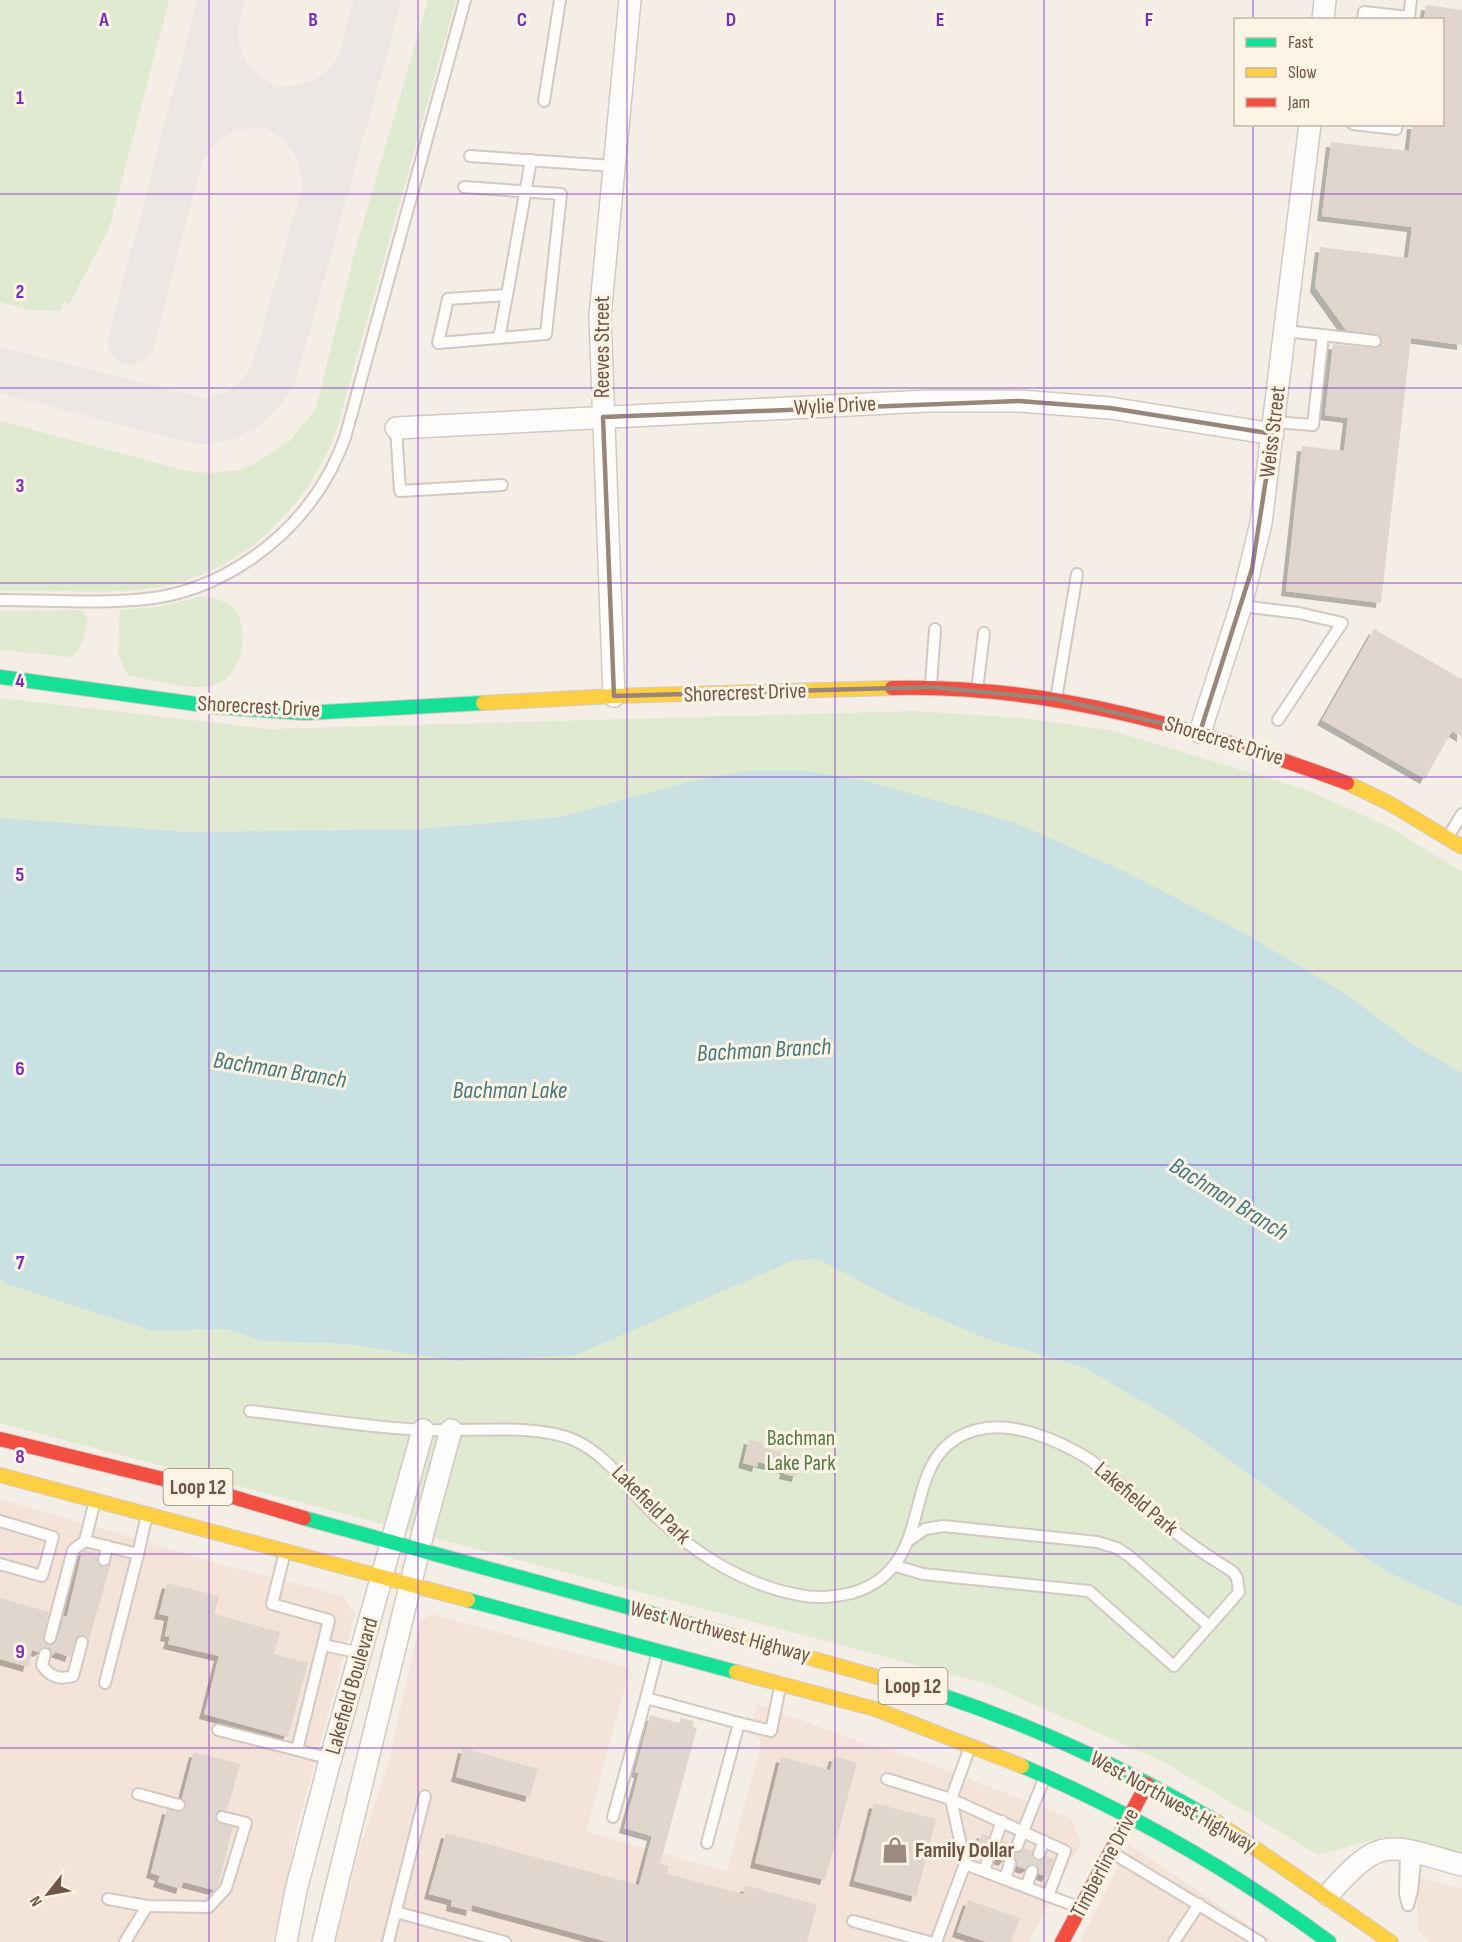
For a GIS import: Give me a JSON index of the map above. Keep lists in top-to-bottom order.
{
  "streets": {
    "main road": [
      "Shorecrest Drive",
      "Loop 12",
      "West Northwest Highway",
      "Timberline Drive"
    ],
    "street": [
      "Reeves Street",
      "Wylie Drive",
      "Weiss Street",
      "Lakefield Boulevard"
    ],
    "lane": ["Lakefield Park"]
  },
  "crossings": [
    ["Reeves Street", "Wylie Drive"],
    ["Reeves Street", "Shorecrest Drive"],
    ["Wylie Drive", "Weiss Street"],
    ["Weiss Street", "Shorecrest Drive"],
    ["Lakefield Park", "Lakefield Boulevard"],
    ["West Northwest Highway", "Lakefield Boulevard"],
    ["West Northwest Highway", "Timberline Drive"]
  ],
  "water": ["Bachman Branch", "Bachman Lake"],
  "parks": ["Bachman Lake Park"],
  "places": {
    "shop": ["Family Dollar"]
  },
  "legend": ["Fast", "Slow", "Jam"],
  "north": "bottom left",
  "grid": {
    "columns": [
      "A",
      "B",
      "C",
      "D",
      "E",
      "F"
    ],
    "rows": [
      "1",
      "2",
      "3",
      "4",
      "5",
      "6",
      "7",
      "8",
      "9"
    ]
  }
}
